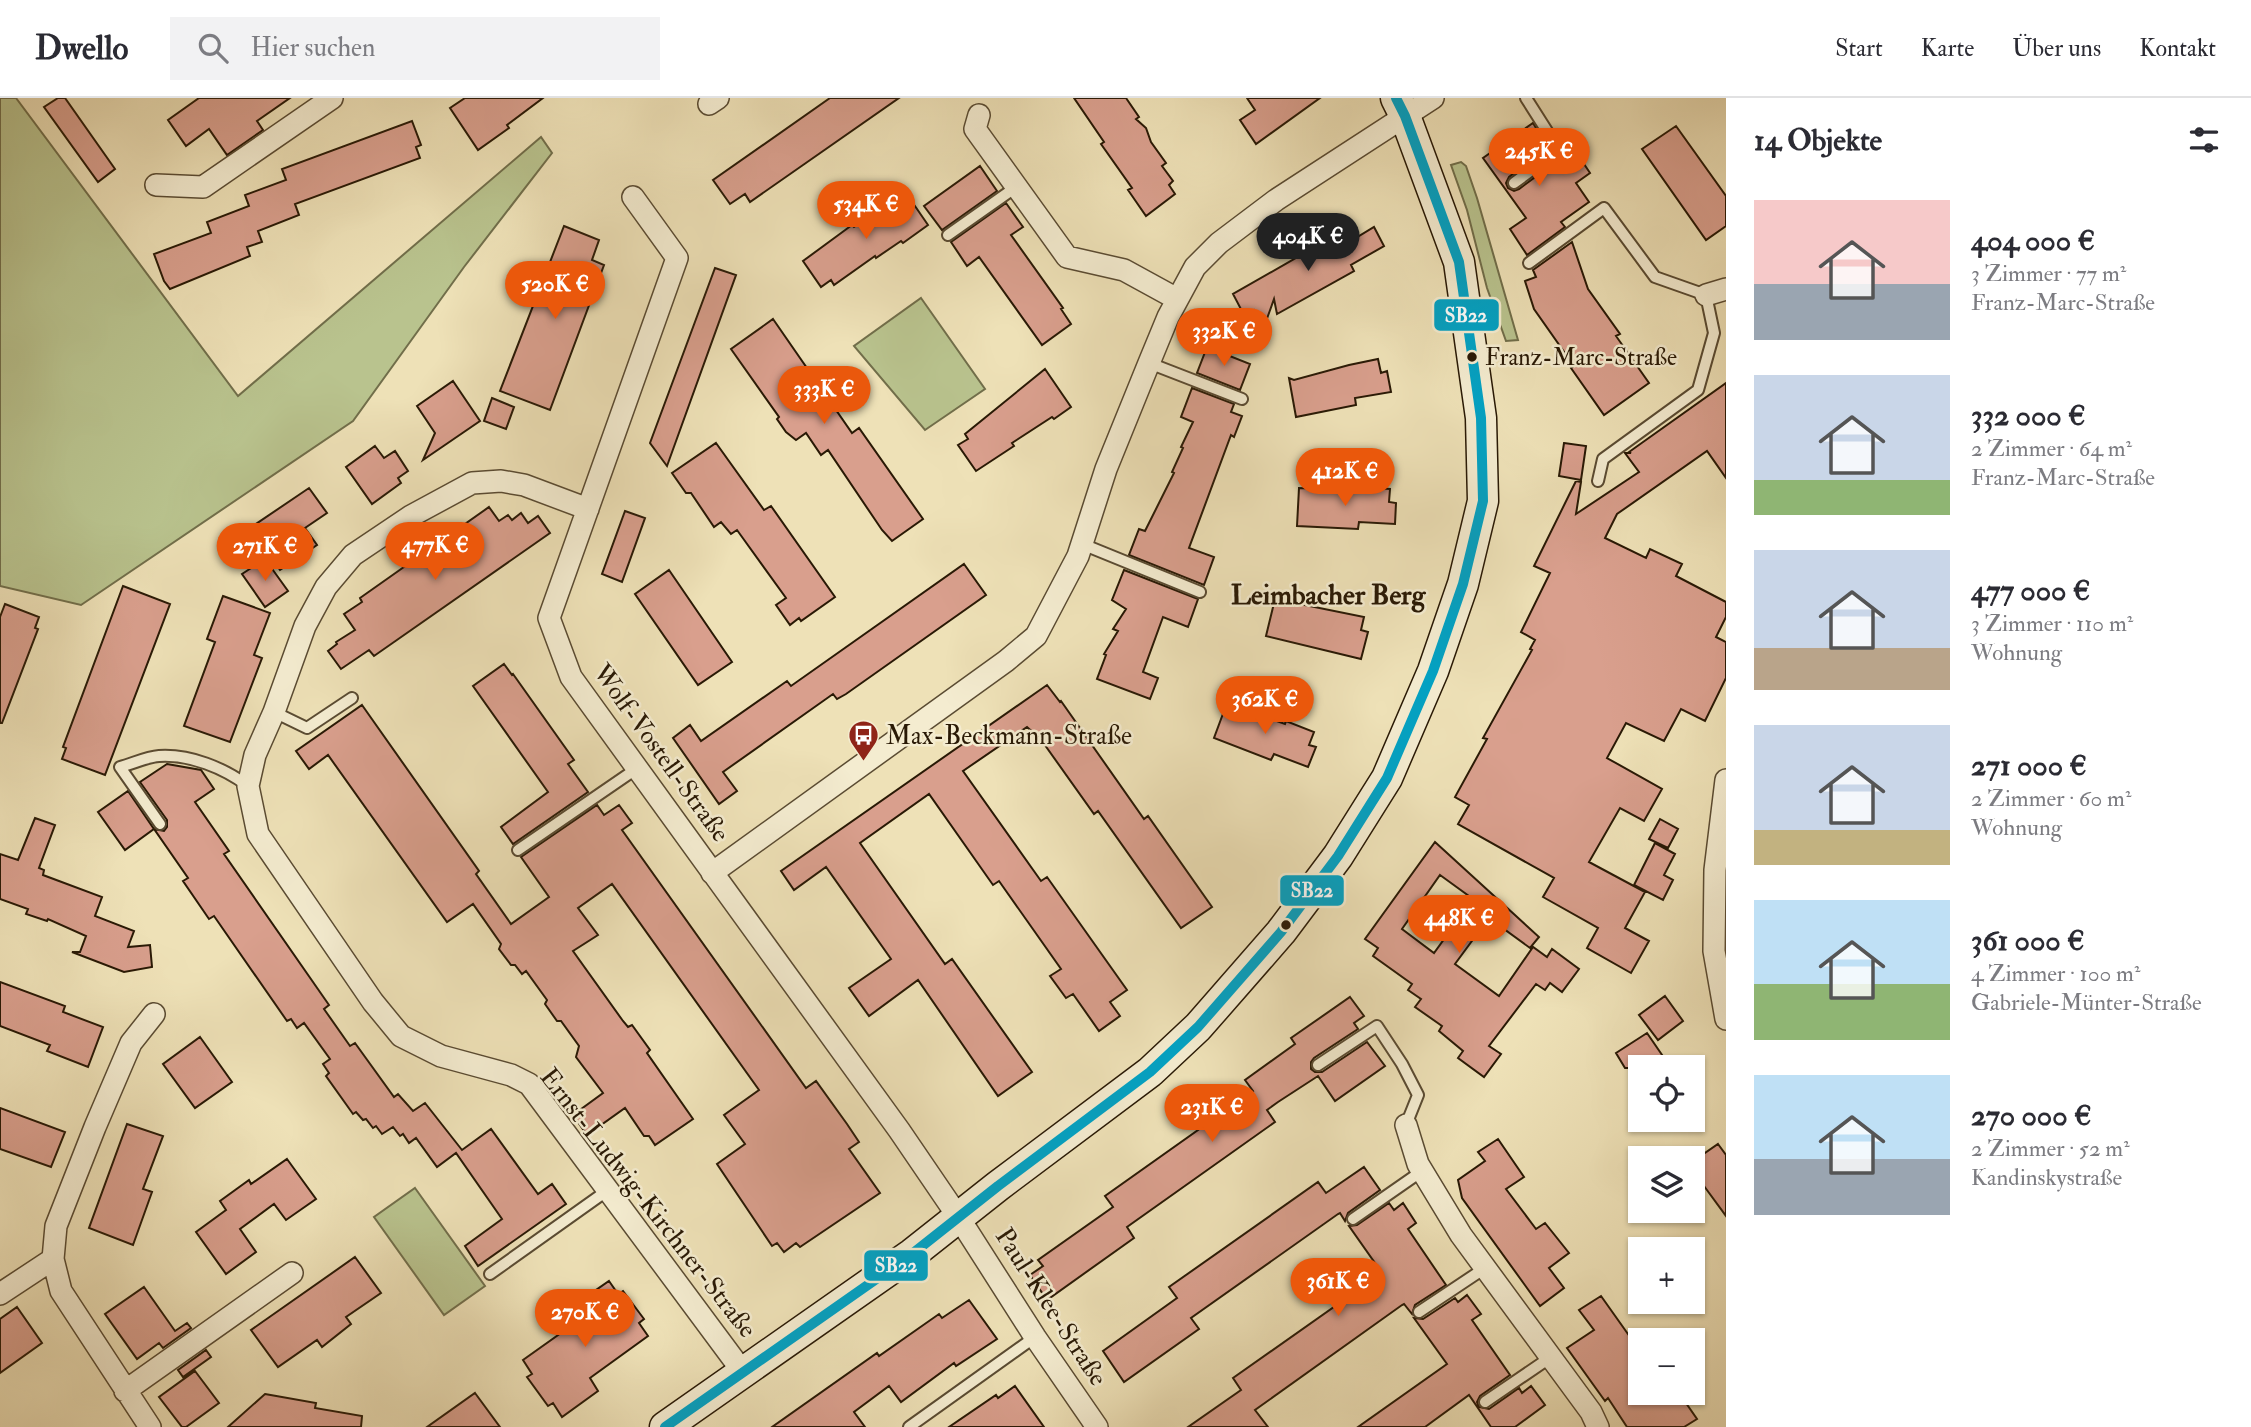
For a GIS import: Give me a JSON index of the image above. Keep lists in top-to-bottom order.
{
  "streets": {
    "street": ["Wolf-Vostell-Straße", "Ernst-Ludwig-Kirchner-Straße", "Paul-Klee-Straße"]
  },
  "crossings": [
    ["Wolf-Vostell-Straße", "Ernst-Ludwig-Kirchner-Straße"],
    ["Wolf-Vostell-Straße", "Paul-Klee-Straße"]
  ],
  "districts": ["Leimbacher Berg"],
  "places": {
    "other": ["Franz-Marc-Straße"],
    "bus stop": ["Max-Beckmann-Straße"]
  },
  "lines": ["transit line SB22"],
  "page": {
    "header": "Dwello",
    "search": "Hier suchen",
    "nav": [
      "Start",
      "Karte",
      "Über uns",
      "Kontakt"
    ],
    "heading": "14 Objekte",
    "price": [
      "245K €",
      "534K €",
      "404K €",
      "520K €",
      "332K €",
      "333K €",
      "412K €",
      "477K €",
      "271K €",
      "362K €",
      "448K €",
      "231K €",
      "361K €",
      "270K €"
    ],
    "list": [
      {
        "name": "404 000 €",
        "note": "3 Zimmer · 77 m² · Franz-Marc-Straße"
      },
      {
        "name": "332 000 €",
        "note": "2 Zimmer · 64 m² · Franz-Marc-Straße"
      },
      {
        "name": "477 000 €",
        "note": "3 Zimmer · 110 m² · Wohnung"
      },
      {
        "name": "271 000 €",
        "note": "2 Zimmer · 60 m² · Wohnung"
      },
      {
        "name": "361 000 €",
        "note": "4 Zimmer · 100 m² · Gabriele-Münter-Straße"
      },
      {
        "name": "270 000 €",
        "note": "2 Zimmer · 52 m² · Kandinskystraße"
      }
    ],
    "map_buttons": ["+", "−"]
  }
}
